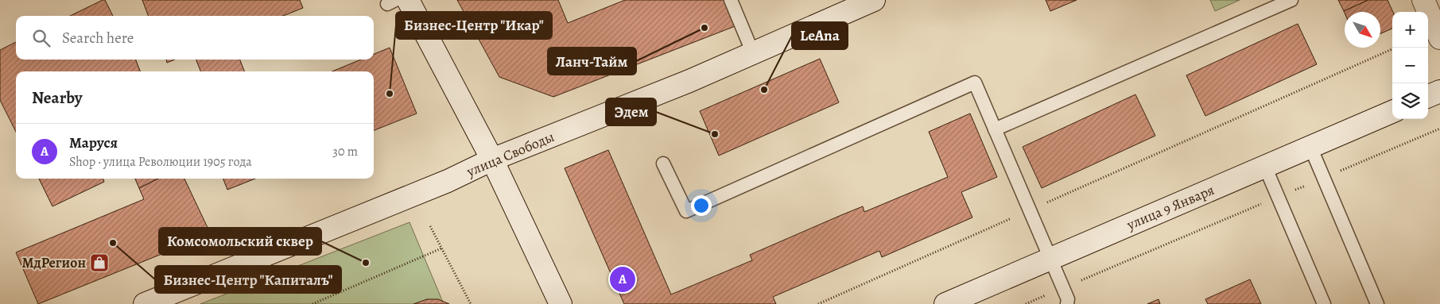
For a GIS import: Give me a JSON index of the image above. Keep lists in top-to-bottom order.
{
  "streets": {
    "main road": ["улица Свободы", "улица 9 Января"]
  },
  "places": {
    "other": [
      "Ланч-Тайм",
      "LeAna",
      "Бизнес-Центр \"Икар\"",
      "Эдем",
      "Бизнес-Центр \"Капиталъ\"",
      "Комсомольский сквер"
    ],
    "shop": ["МдРегион"]
  },
  "north": "bottom right",
  "page": {
    "map_buttons": ["+", "−"],
    "search": "Search here",
    "heading": "Nearby",
    "list": [
      {
        "mark": "A",
        "name": "Маруся",
        "note": "Shop · улица Революции 1905 года",
        "value": "30 m"
      }
    ],
    "pins": "A"
  }
}
